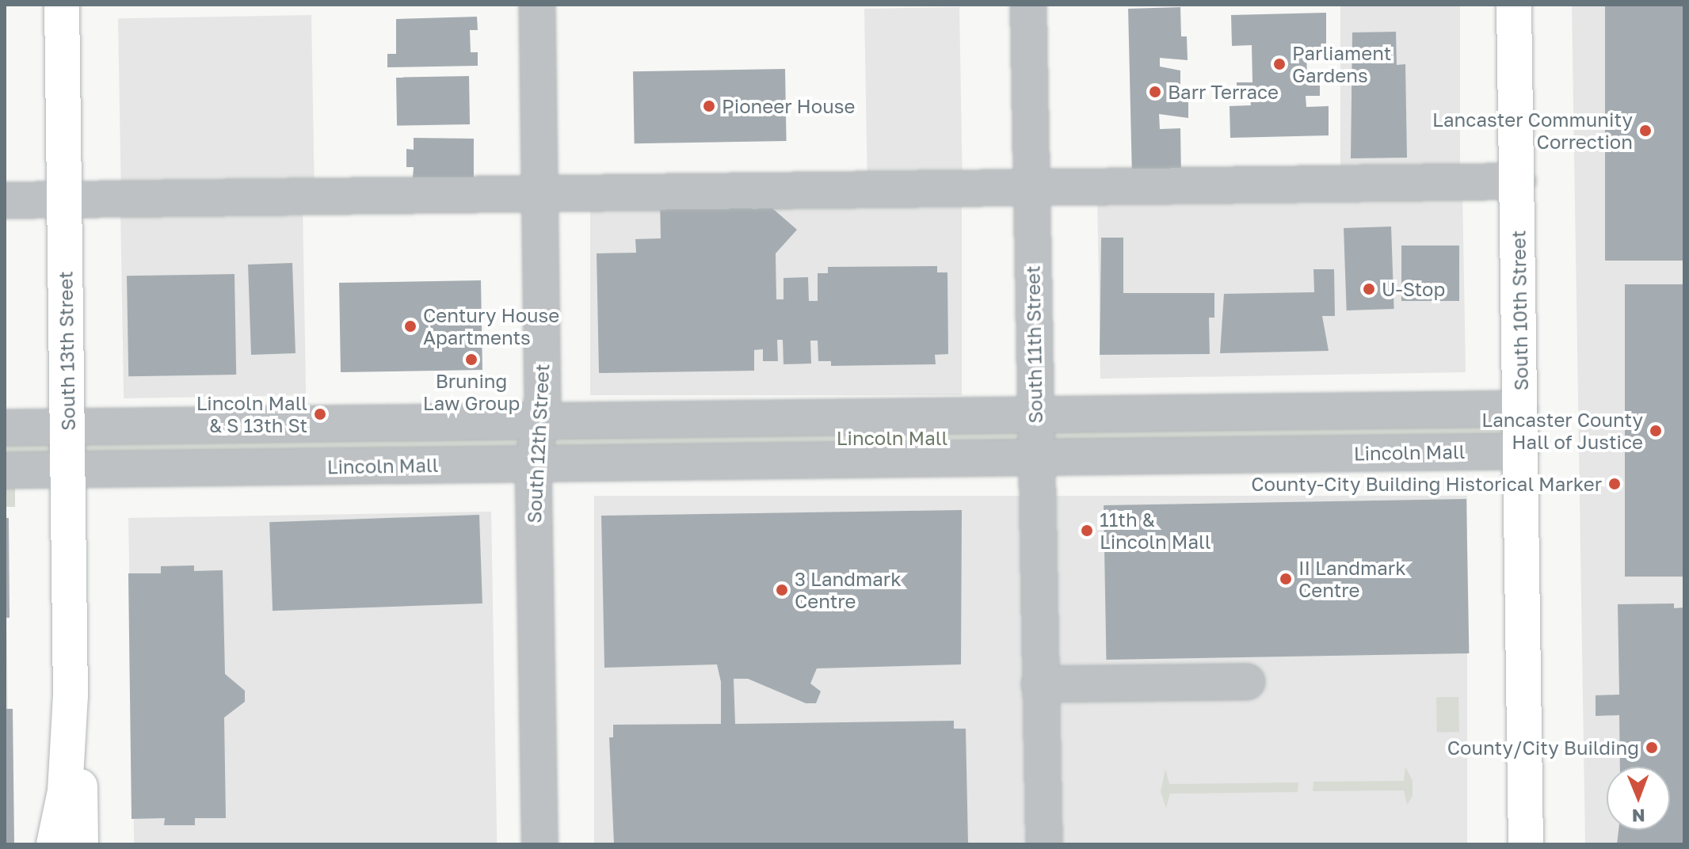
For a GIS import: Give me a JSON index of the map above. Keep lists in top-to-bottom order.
{
  "streets": {
    "main road": ["South 10th Street", "South 13th Street"],
    "street": ["South 11th Street", "South 12th Street", "Lincoln Mall"]
  },
  "crossings": [
    ["South 10th Street", "Lincoln Mall"],
    ["South 11th Street", "Lincoln Mall"],
    ["South 13th Street", "Lincoln Mall"],
    ["South 12th Street", "Lincoln Mall"]
  ],
  "parks": ["Lincoln Mall"],
  "places": [
    "Parliament Gardens",
    "Barr Terrace",
    "Pioneer House",
    "Lancaster Community Correction",
    "U-Stop",
    "Century House Apartments",
    "Bruning Law Group",
    "Lincoln Mall & S 13th St",
    "Lancaster County Hall of Justice",
    "County-City Building Historical Marker",
    "11th & Lincoln Mall",
    "II Landmark Centre",
    "3 Landmark Centre",
    "County/City Building"
  ],
  "north": "bottom"
}
